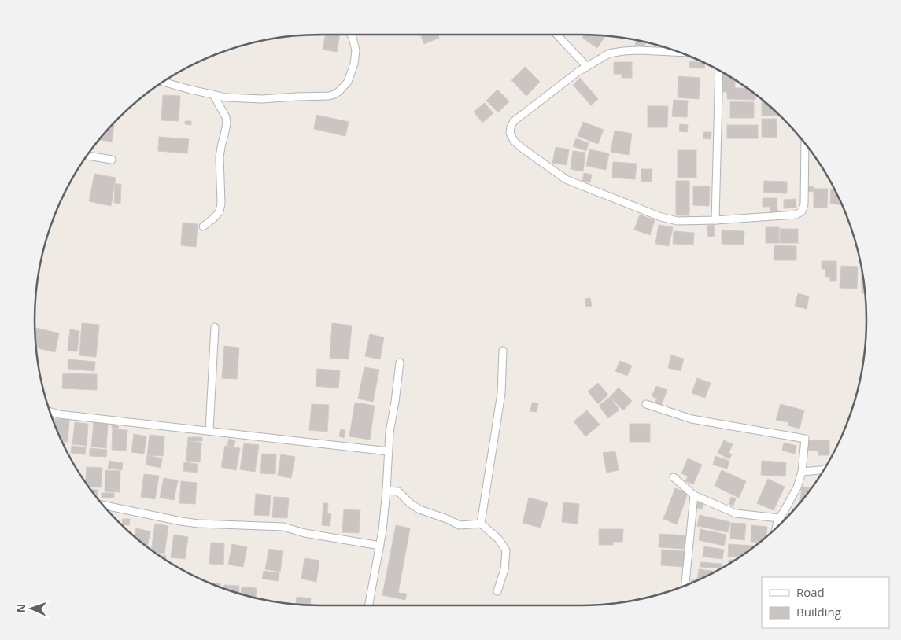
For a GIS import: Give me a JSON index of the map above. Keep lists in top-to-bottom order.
{
  "legend": ["Road", "Building"],
  "north": "left"
}
